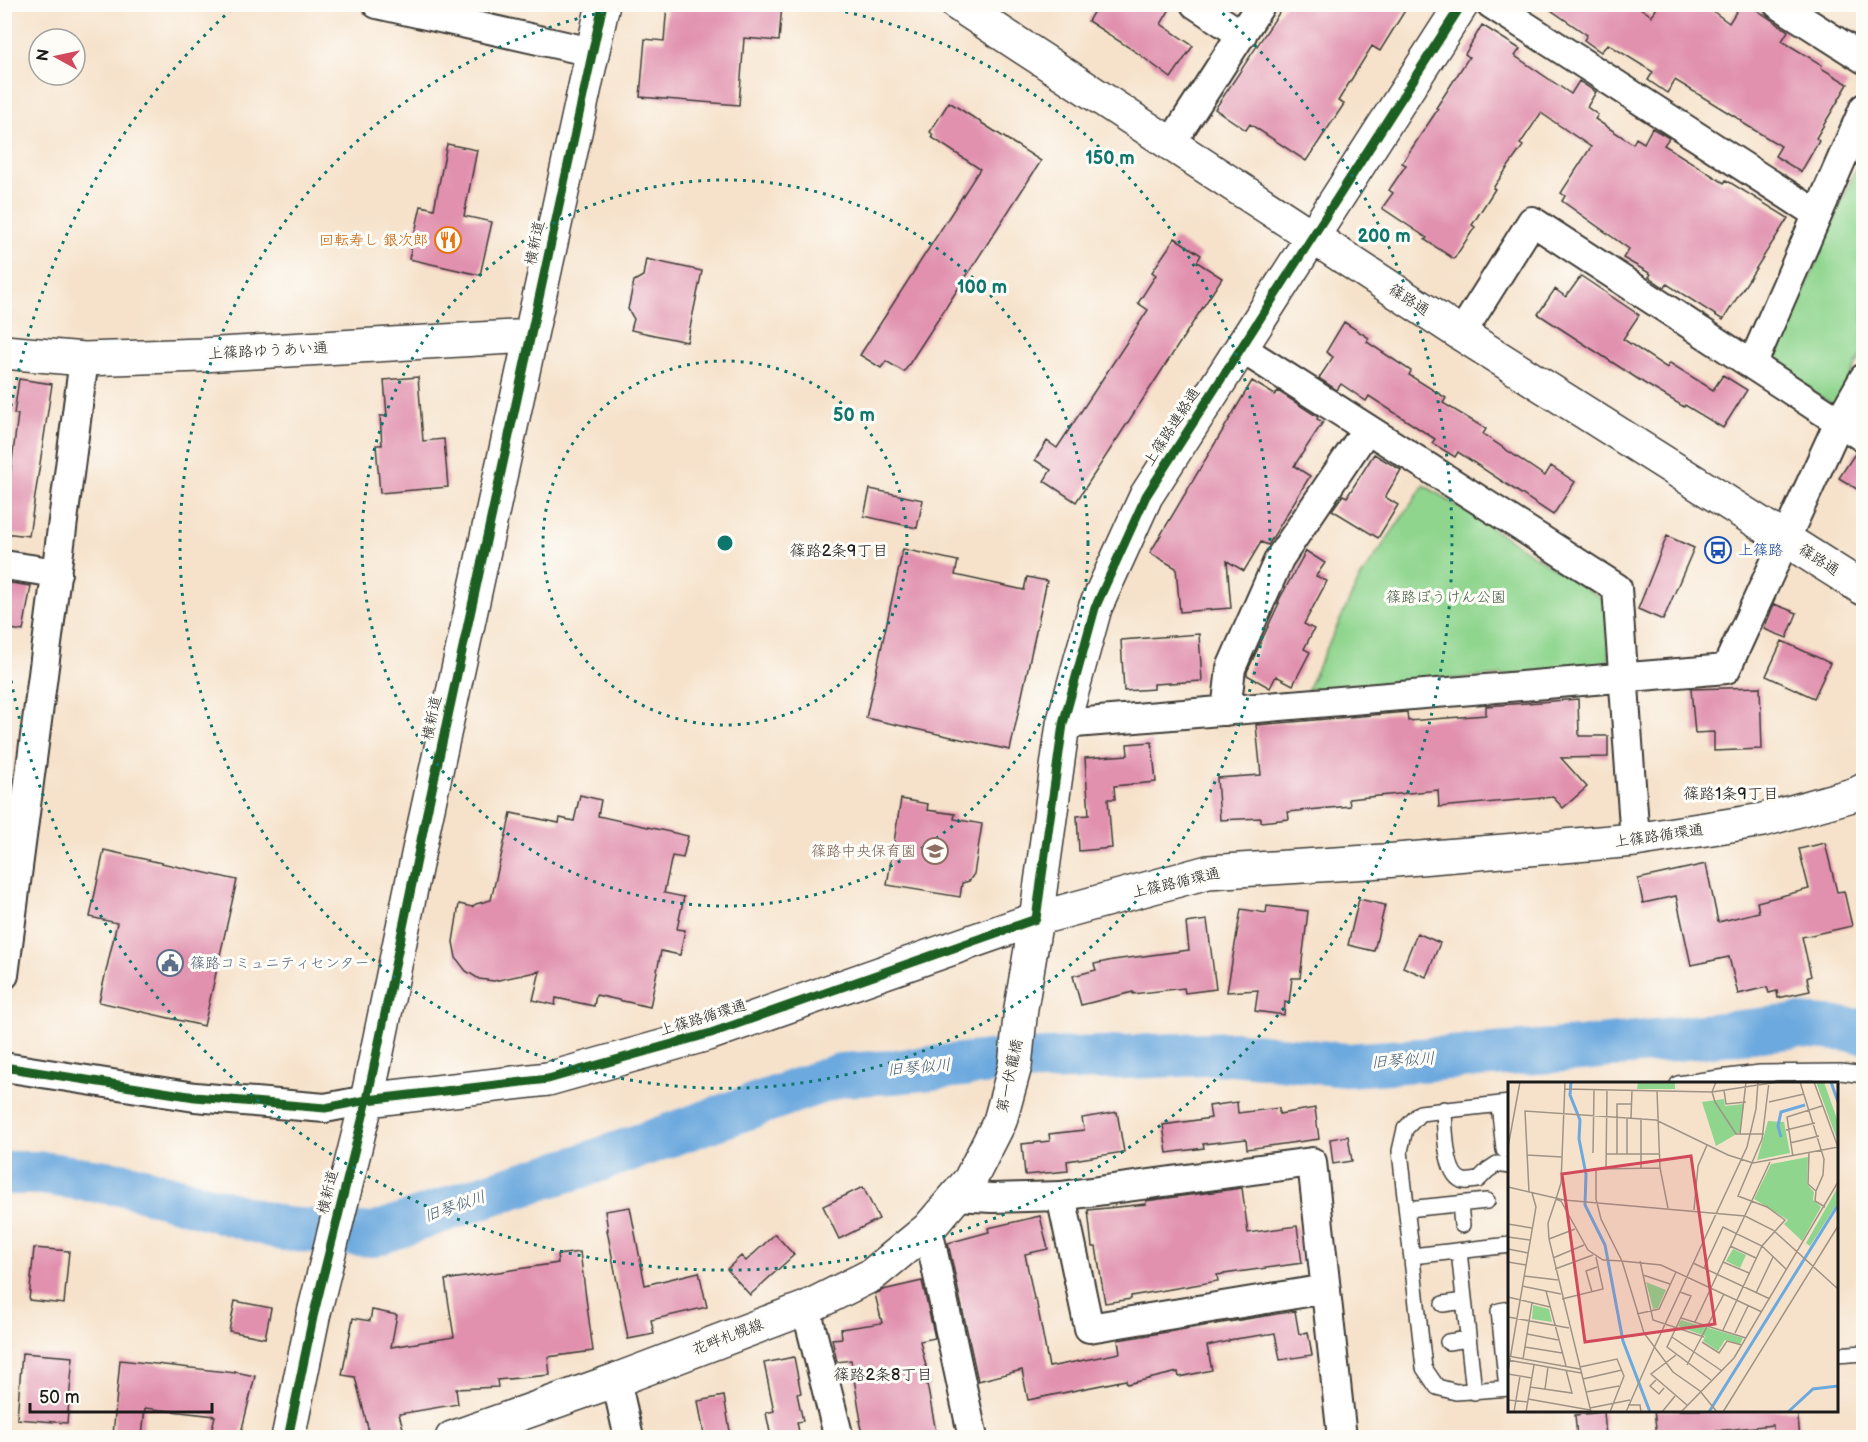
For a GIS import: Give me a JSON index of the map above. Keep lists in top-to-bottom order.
{
  "streets": {
    "street": [
      "横新道",
      "篠路通",
      "上篠路ゆうあい通",
      "上篠路連絡通",
      "上篠路循環通",
      "第一伏籠橋",
      "花畔札幌線"
    ]
  },
  "crossings": [
    ["横新道", "上篠路ゆうあい通"],
    ["横新道", "上篠路循環通"],
    ["篠路通", "上篠路連絡通"],
    ["上篠路連絡通", "上篠路循環通"],
    ["上篠路連絡通", "第一伏籠橋"],
    ["上篠路循環通", "第一伏籠橋"],
    ["第一伏籠橋", "花畔札幌線"]
  ],
  "districts": ["篠路2条9丁目", "篠路1条9丁目", "篠路2条8丁目"],
  "water": ["旧琴似川"],
  "parks": ["篠路ぼうけん公園"],
  "places": {
    "restaurant": ["回転寿し 銀次郎"],
    "bus stop": ["上篠路"],
    "school or university": ["篠路中央保育園"],
    "public building": ["篠路コミュニティセンター"]
  },
  "scale_bar": "50 m",
  "north": "left",
  "rings": [
    "150 m",
    "200 m",
    "100 m",
    "50 m"
  ]
}
